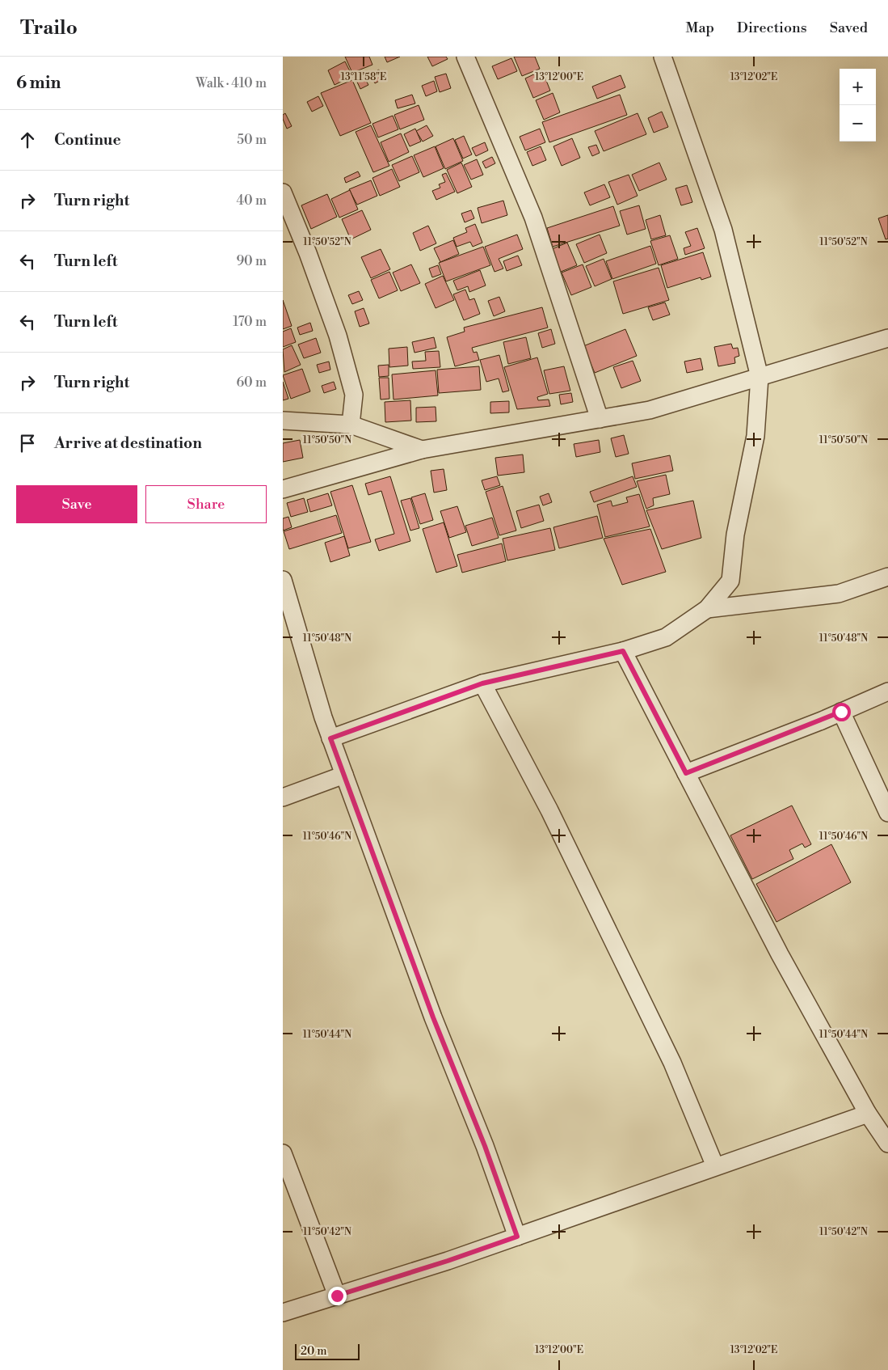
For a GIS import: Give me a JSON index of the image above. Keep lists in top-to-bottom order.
{
  "scale_bar": "20 m",
  "page": {
    "header": "Trailo",
    "nav": ["Map", "Directions", "Saved"],
    "heading": ["6 min", "Walk · 410 m"],
    "map_buttons": ["+", "−"],
    "list": [
      ["Continue", "50 m"],
      ["Turn right", "40 m"],
      ["Turn left", "90 m"],
      ["Turn left", "170 m"],
      ["Turn right", "60 m"],
      "Arrive at destination"
    ],
    "buttons": ["Save", "Share"],
    "scale": "20 m"
  },
  "coordinates": [
    "13°11'58\"E",
    "13°12'00\"E",
    "13°12'02\"E",
    "11°50'52\"N",
    "11°50'50\"N",
    "11°50'48\"N",
    "11°50'46\"N",
    "11°50'44\"N",
    "11°50'42\"N"
  ]
}
